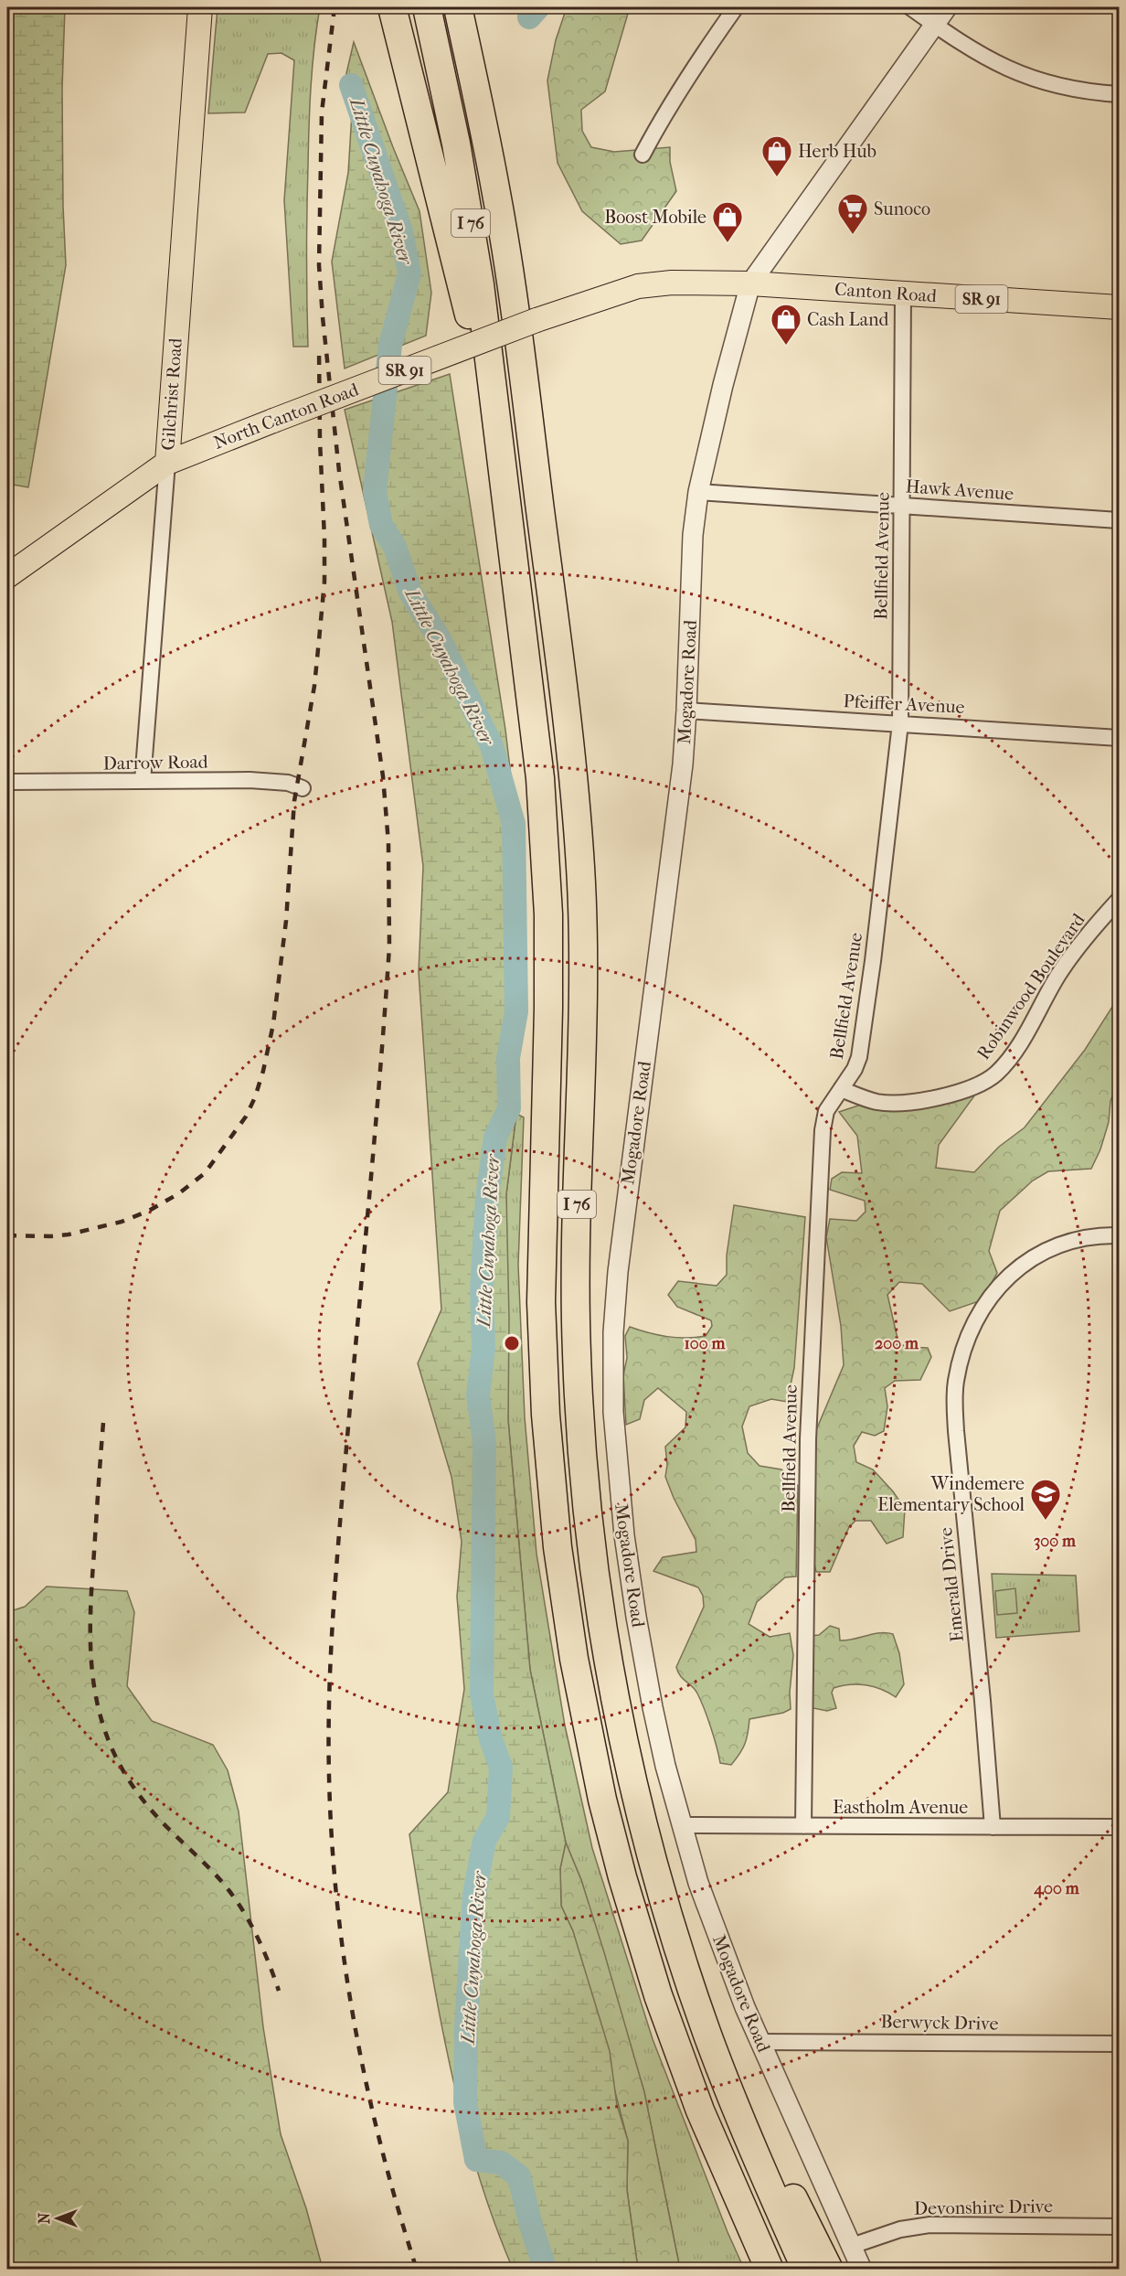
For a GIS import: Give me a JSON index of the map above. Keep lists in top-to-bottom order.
{
  "streets": {
    "highway": ["I 76"],
    "main road": [
      "Canton Road",
      "SR 91",
      "Gilchrist Road",
      "North Canton Road"
    ],
    "street": [
      "Hawk Avenue",
      "Bellfield Avenue",
      "Mogadore Road",
      "Pfeiffer Avenue",
      "Darrow Road",
      "Robinwood Boulevard",
      "Emerald Drive",
      "Eastholm Avenue",
      "Berwyck Drive",
      "Devonshire Drive"
    ]
  },
  "crossings": [
    ["Canton Road", "North Canton Road"],
    ["Canton Road", "Bellfield Avenue"],
    ["Canton Road", "Mogadore Road"],
    ["Gilchrist Road", "North Canton Road"],
    ["Gilchrist Road", "Darrow Road"],
    ["North Canton Road", "Mogadore Road"],
    ["Hawk Avenue", "Bellfield Avenue"],
    ["Hawk Avenue", "Mogadore Road"],
    ["Bellfield Avenue", "Pfeiffer Avenue"],
    ["Bellfield Avenue", "Robinwood Boulevard"],
    ["Bellfield Avenue", "Eastholm Avenue"],
    ["Mogadore Road", "Pfeiffer Avenue"],
    ["Mogadore Road", "Eastholm Avenue"],
    ["Mogadore Road", "Berwyck Drive"],
    ["Mogadore Road", "Devonshire Drive"],
    ["Emerald Drive", "Eastholm Avenue"]
  ],
  "water": ["Little Cuyahoga River"],
  "places": {
    "shop": ["Herb Hub", "Boost Mobile", "Cash Land"],
    "supermarket": ["Sunoco"],
    "school or university": ["Windemere Elementary School"]
  },
  "north": "left",
  "rings": [
    "100 m",
    "200 m",
    "300 m",
    "400 m"
  ]
}
